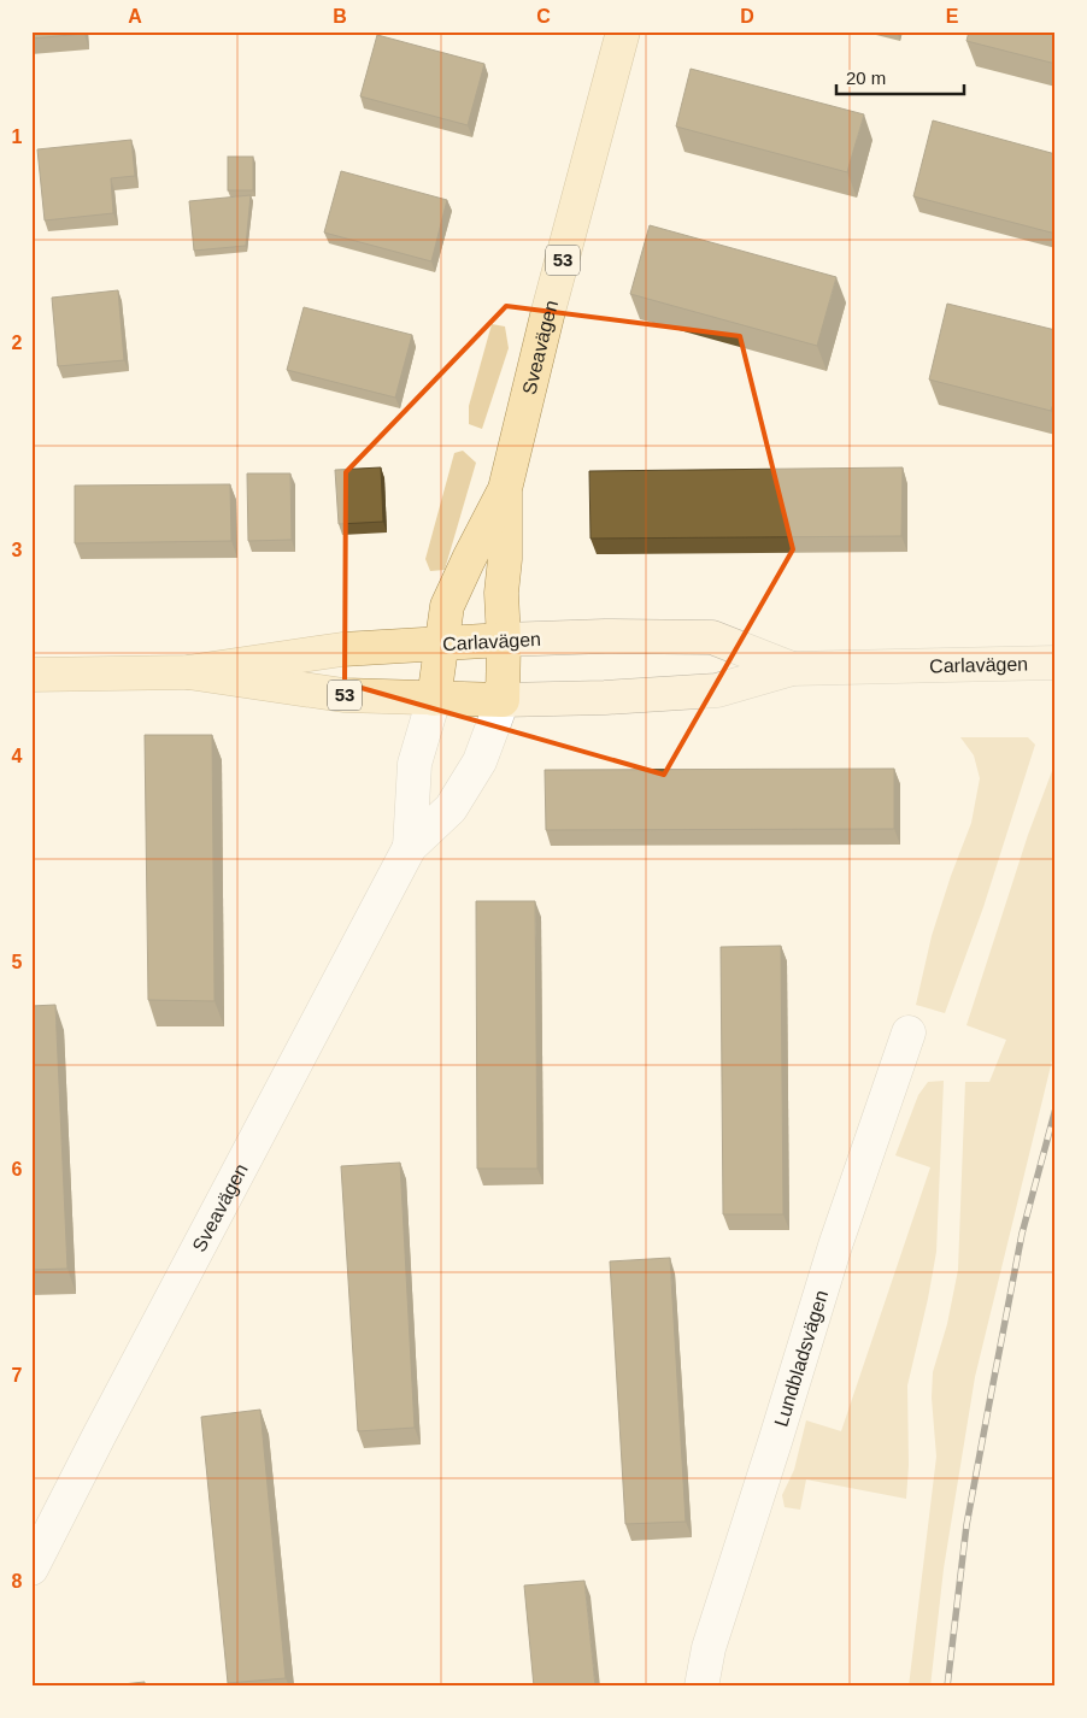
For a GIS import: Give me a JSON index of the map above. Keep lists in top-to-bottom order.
{
  "streets": {
    "main road": ["53", "Sveavägen", "Carlavägen"],
    "street": ["Lundbladsvägen"]
  },
  "crossings": [
    ["Sveavägen", "Carlavägen"]
  ],
  "scale_bar": "20 m",
  "grid": {
    "columns": [
      "A",
      "B",
      "C",
      "D",
      "E"
    ],
    "rows": [
      "1",
      "2",
      "3",
      "4",
      "5",
      "6",
      "7",
      "8"
    ]
  }
}
